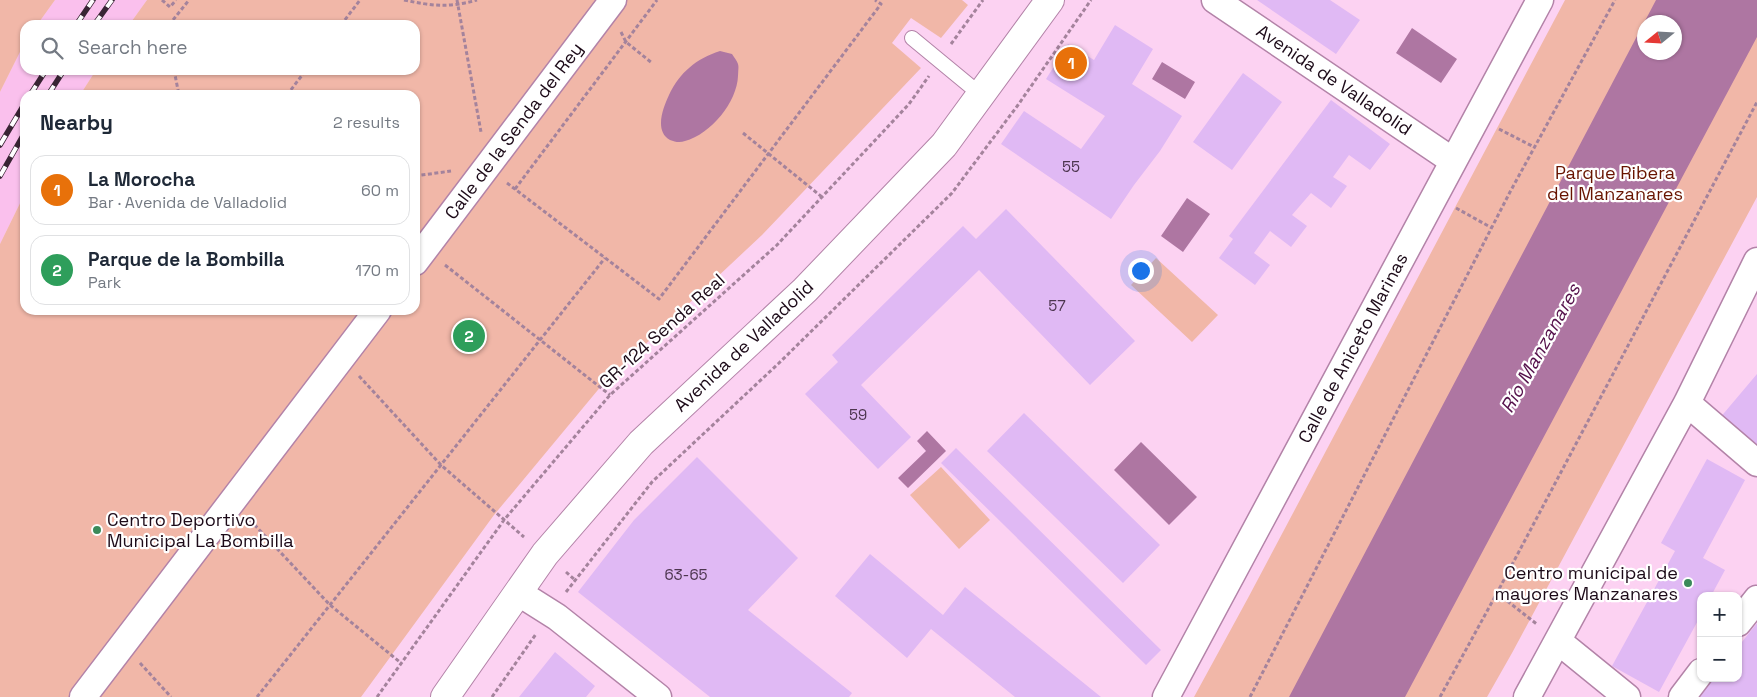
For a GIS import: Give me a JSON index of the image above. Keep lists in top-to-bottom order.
{
  "streets": {
    "main road": ["Avenida de Valladolid"],
    "street": ["Calle de la Senda del Rey", "Calle de Aniceto Marinas"],
    "path": ["GR-124 Senda Real"]
  },
  "crossings": [
    ["Avenida de Valladolid", "Calle de Aniceto Marinas"]
  ],
  "water": ["Río Manzanares"],
  "parks": ["Parque Ribera del Manzanares"],
  "places": ["Centro Deportivo Municipal La Bombilla", "Centro municipal de mayores Manzanares"],
  "house_numbers": [
    "55",
    "57",
    "59",
    "63-65"
  ],
  "north": "left",
  "page": {
    "search": "Search here",
    "pins": ["1", "2"],
    "heading": ["Nearby", "2 results"],
    "list": [
      {
        "mark": "1",
        "name": "La Morocha",
        "note": "Bar · Avenida de Valladolid",
        "value": "60 m"
      },
      {
        "mark": "2",
        "name": "Parque de la Bombilla",
        "note": "Park",
        "value": "170 m"
      }
    ],
    "map_buttons": ["+", "−"]
  }
}
